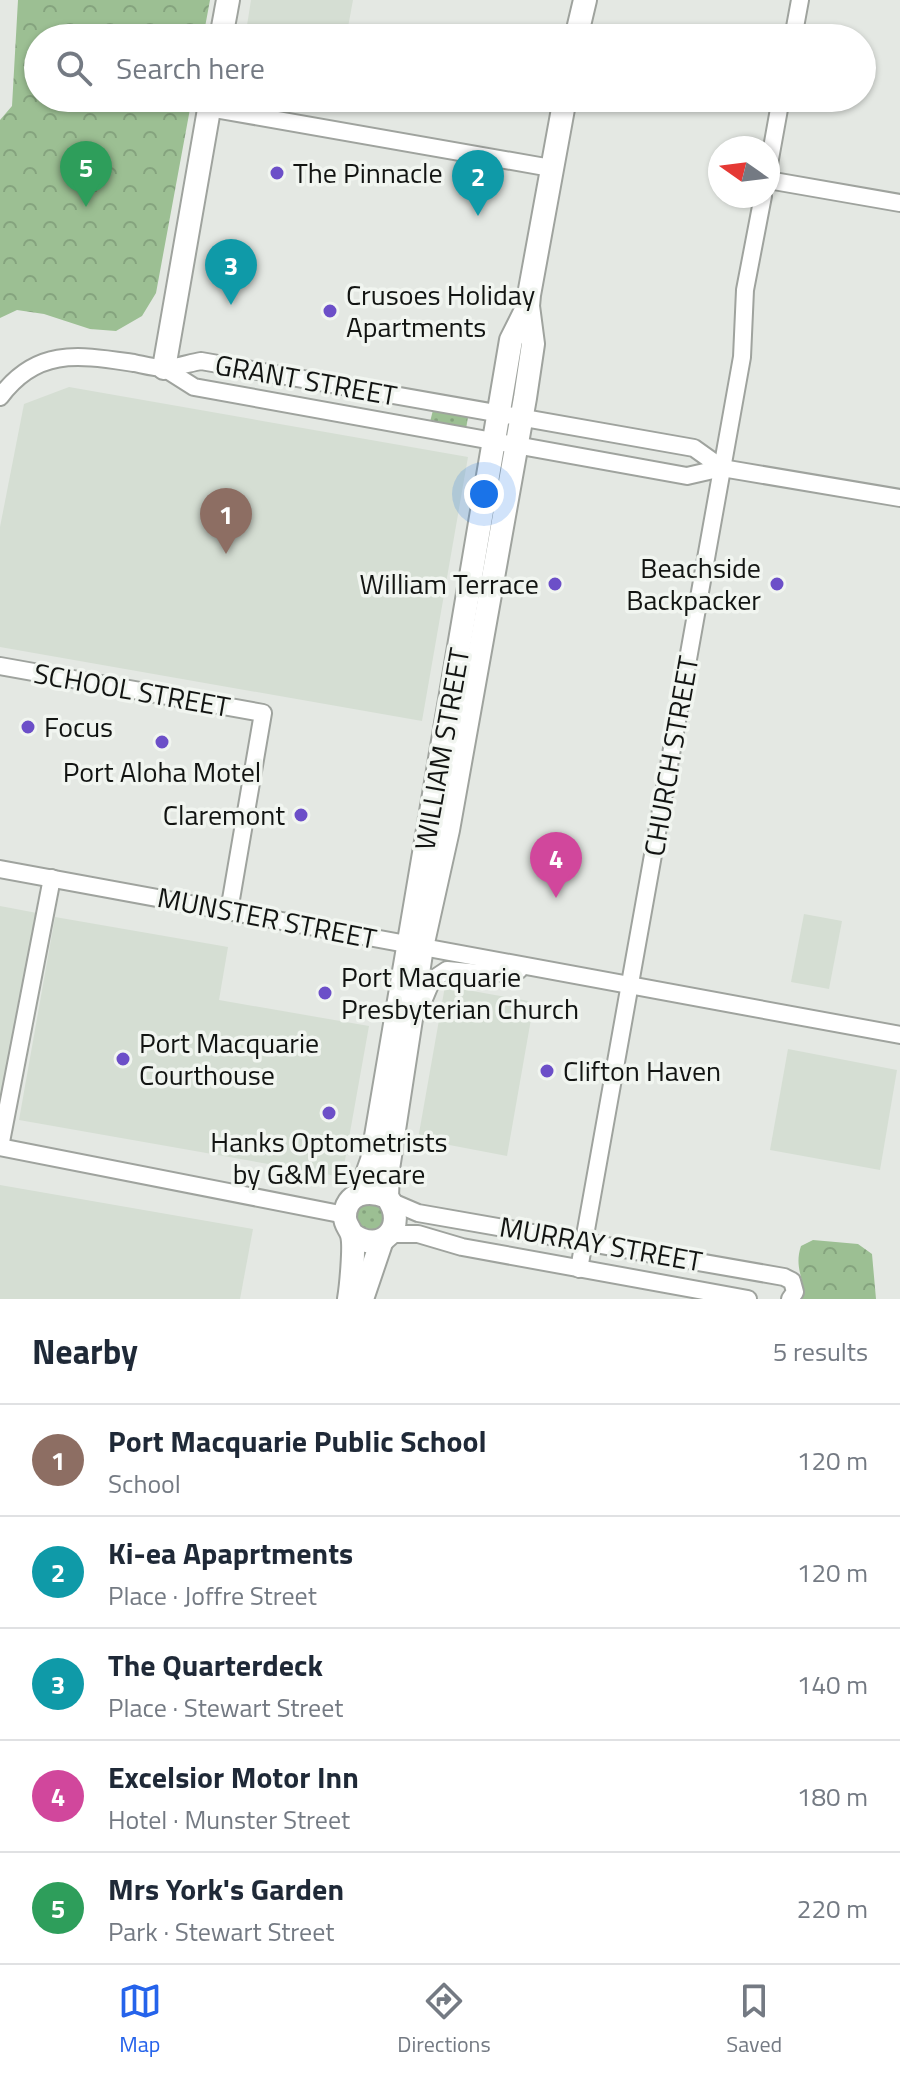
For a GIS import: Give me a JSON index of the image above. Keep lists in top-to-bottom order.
{
  "streets": {
    "street": [
      "GRANT STREET",
      "SCHOOL STREET",
      "WILLIAM STREET",
      "CHURCH STREET",
      "MUNSTER STREET",
      "MURRAY STREET"
    ]
  },
  "crossings": [
    ["GRANT STREET", "WILLIAM STREET"],
    ["GRANT STREET", "CHURCH STREET"],
    ["SCHOOL STREET", "MUNSTER STREET"],
    ["WILLIAM STREET", "MUNSTER STREET"],
    ["WILLIAM STREET", "MURRAY STREET"],
    ["CHURCH STREET", "MUNSTER STREET"],
    ["CHURCH STREET", "MURRAY STREET"]
  ],
  "places": [
    "The Pinnacle",
    "Crusoes Holiday Apartments",
    "William Terrace",
    "Beachside Backpacker",
    "Focus",
    "Port Aloha Motel",
    "Claremont",
    "Port Macquarie Presbyterian Church",
    "Port Macquarie Courthouse",
    "Clifton Haven",
    "Hanks Optometrists by G&M Eyecare"
  ],
  "north": "left",
  "page": {
    "search": "Search here",
    "pins": [
      "5",
      "2",
      "3",
      "1",
      "4"
    ],
    "heading": ["Nearby", "5 results"],
    "list": [
      {
        "mark": "1",
        "name": "Port Macquarie Public School",
        "note": "School",
        "value": "120 m"
      },
      {
        "mark": "2",
        "name": "Ki-ea Apaprtments",
        "note": "Place · Joffre Street",
        "value": "120 m"
      },
      {
        "mark": "3",
        "name": "The Quarterdeck",
        "note": "Place · Stewart Street",
        "value": "140 m"
      },
      {
        "mark": "4",
        "name": "Excelsior Motor Inn",
        "note": "Hotel · Munster Street",
        "value": "180 m"
      },
      {
        "mark": "5",
        "name": "Mrs York's Garden",
        "note": "Park · Stewart Street",
        "value": "220 m"
      }
    ],
    "nav": ["Map", "Directions", "Saved"]
  }
}
